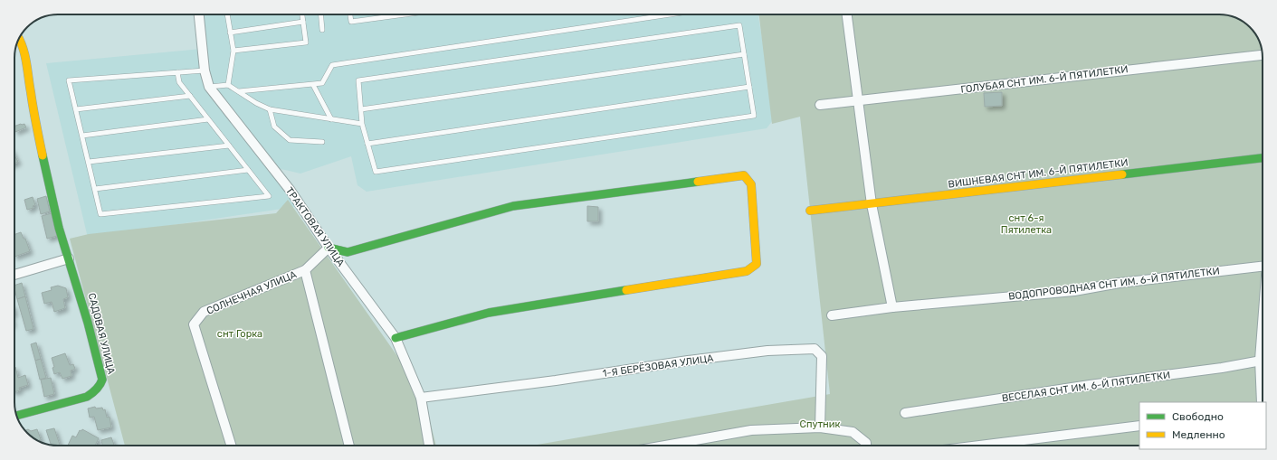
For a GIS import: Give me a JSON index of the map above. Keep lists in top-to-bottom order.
{
  "streets": {
    "street": [
      "ГОЛУБАЯ СНТ ИМ. 6-Й ПЯТИЛЕТКИ",
      "ВИШНЕВАЯ СНТ ИМ. 6-Й ПЯТИЛЕТКИ",
      "ТРАКТОВАЯ УЛИЦА",
      "ВОДОПРОВОДНАЯ СНТ ИМ. 6-Й ПЯТИЛЕТКИ",
      "СОЛНЕЧНАЯ УЛИЦА",
      "САДОВАЯ УЛИЦА",
      "1-Я БЕРЁЗОВАЯ УЛИЦА",
      "ВЕСЕЛАЯ СНТ ИМ. 6-Й ПЯТИЛЕТКИ"
    ]
  },
  "crossings": [
    ["ТРАКТОВАЯ УЛИЦА", "СОЛНЕЧНАЯ УЛИЦА"],
    ["ТРАКТОВАЯ УЛИЦА", "1-Я БЕРЁЗОВАЯ УЛИЦА"]
  ],
  "parks": ["снт 6-я Пятилетка", "снт Горка", "Спутник"],
  "legend": ["Свободно", "Медленно"]
}
